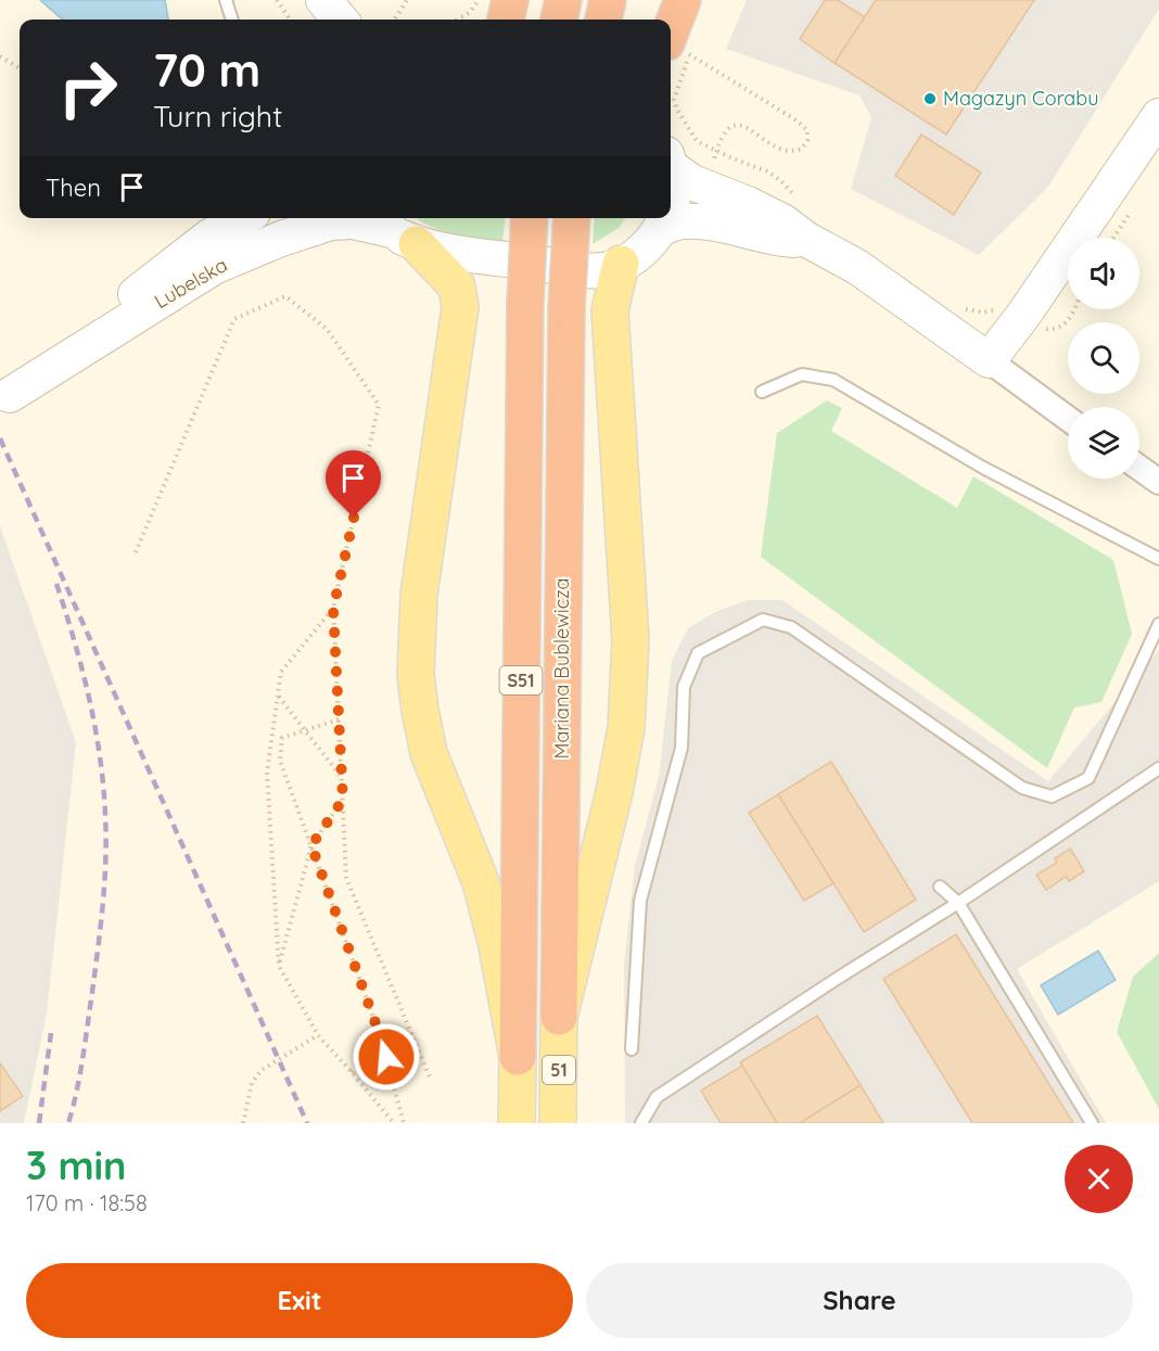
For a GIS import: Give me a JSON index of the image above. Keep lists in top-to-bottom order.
{
  "streets": {
    "highway": ["Mariana Bublewicza", "S51"],
    "main road": ["51"],
    "street": ["Lubelska"]
  },
  "places": ["Magazyn Corabu"],
  "page": {
    "turn": ["70 m", "Turn right"],
    "then": "Then",
    "heading": ["3 min", "170 m · 18:58"],
    "buttons": ["Exit", "Share"]
  }
}
